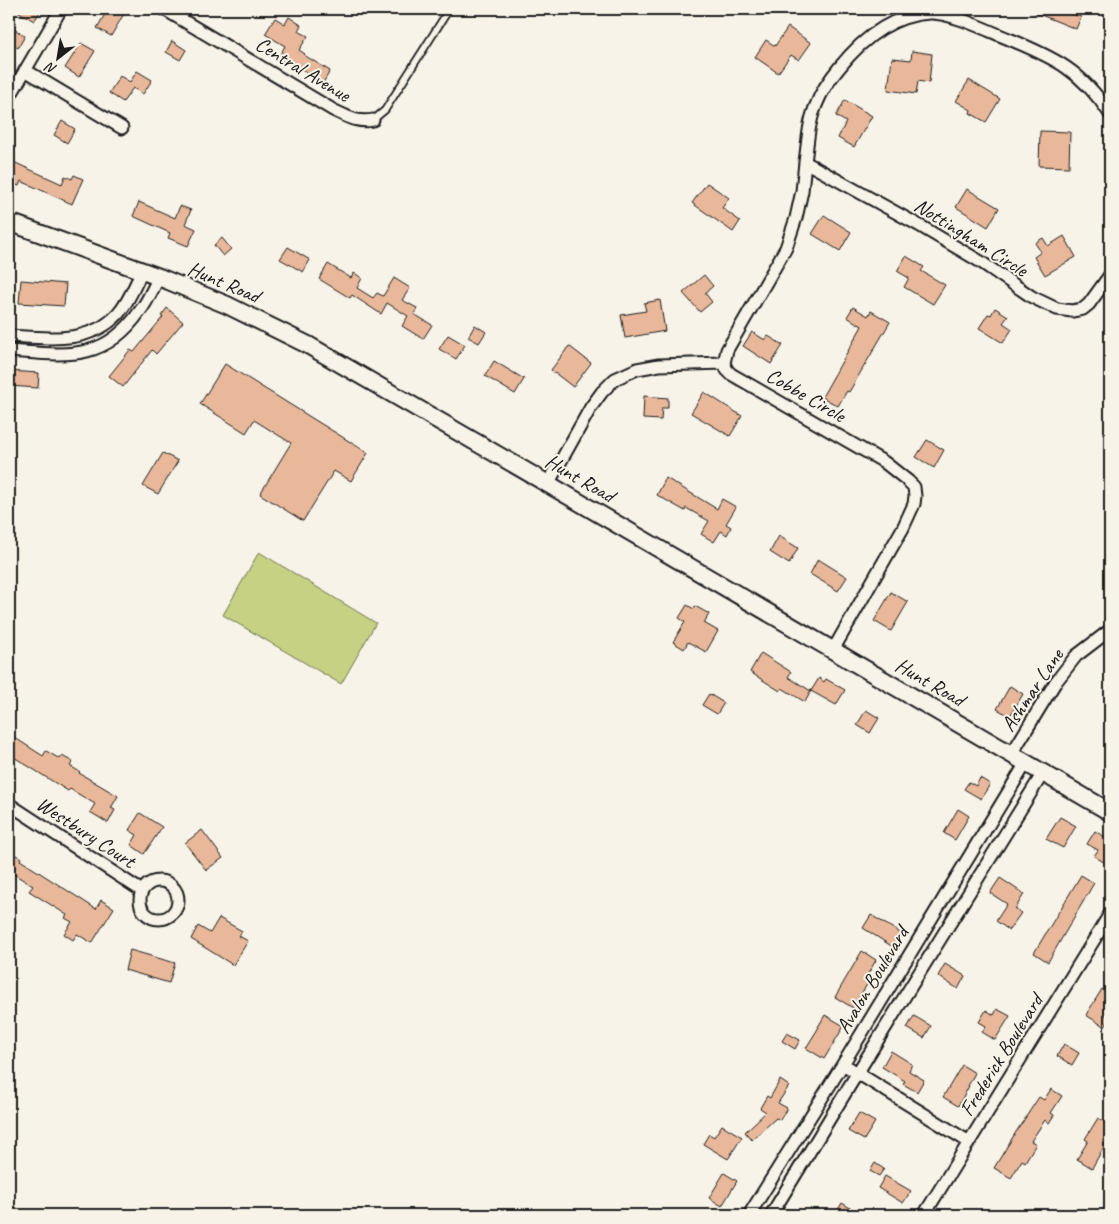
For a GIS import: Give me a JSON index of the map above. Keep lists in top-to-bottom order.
{
  "streets": {
    "street": [
      "Central Avenue",
      "Nottingham Circle",
      "Hunt Road",
      "Cobbe Circle",
      "Ashmar Lane",
      "Westbury Court",
      "Avalon Boulevard",
      "Frederick Boulevard"
    ]
  },
  "crossings": [
    ["Hunt Road", "Cobbe Circle"],
    ["Hunt Road", "Ashmar Lane"],
    ["Hunt Road", "Avalon Boulevard"]
  ],
  "north": "bottom left"
}
